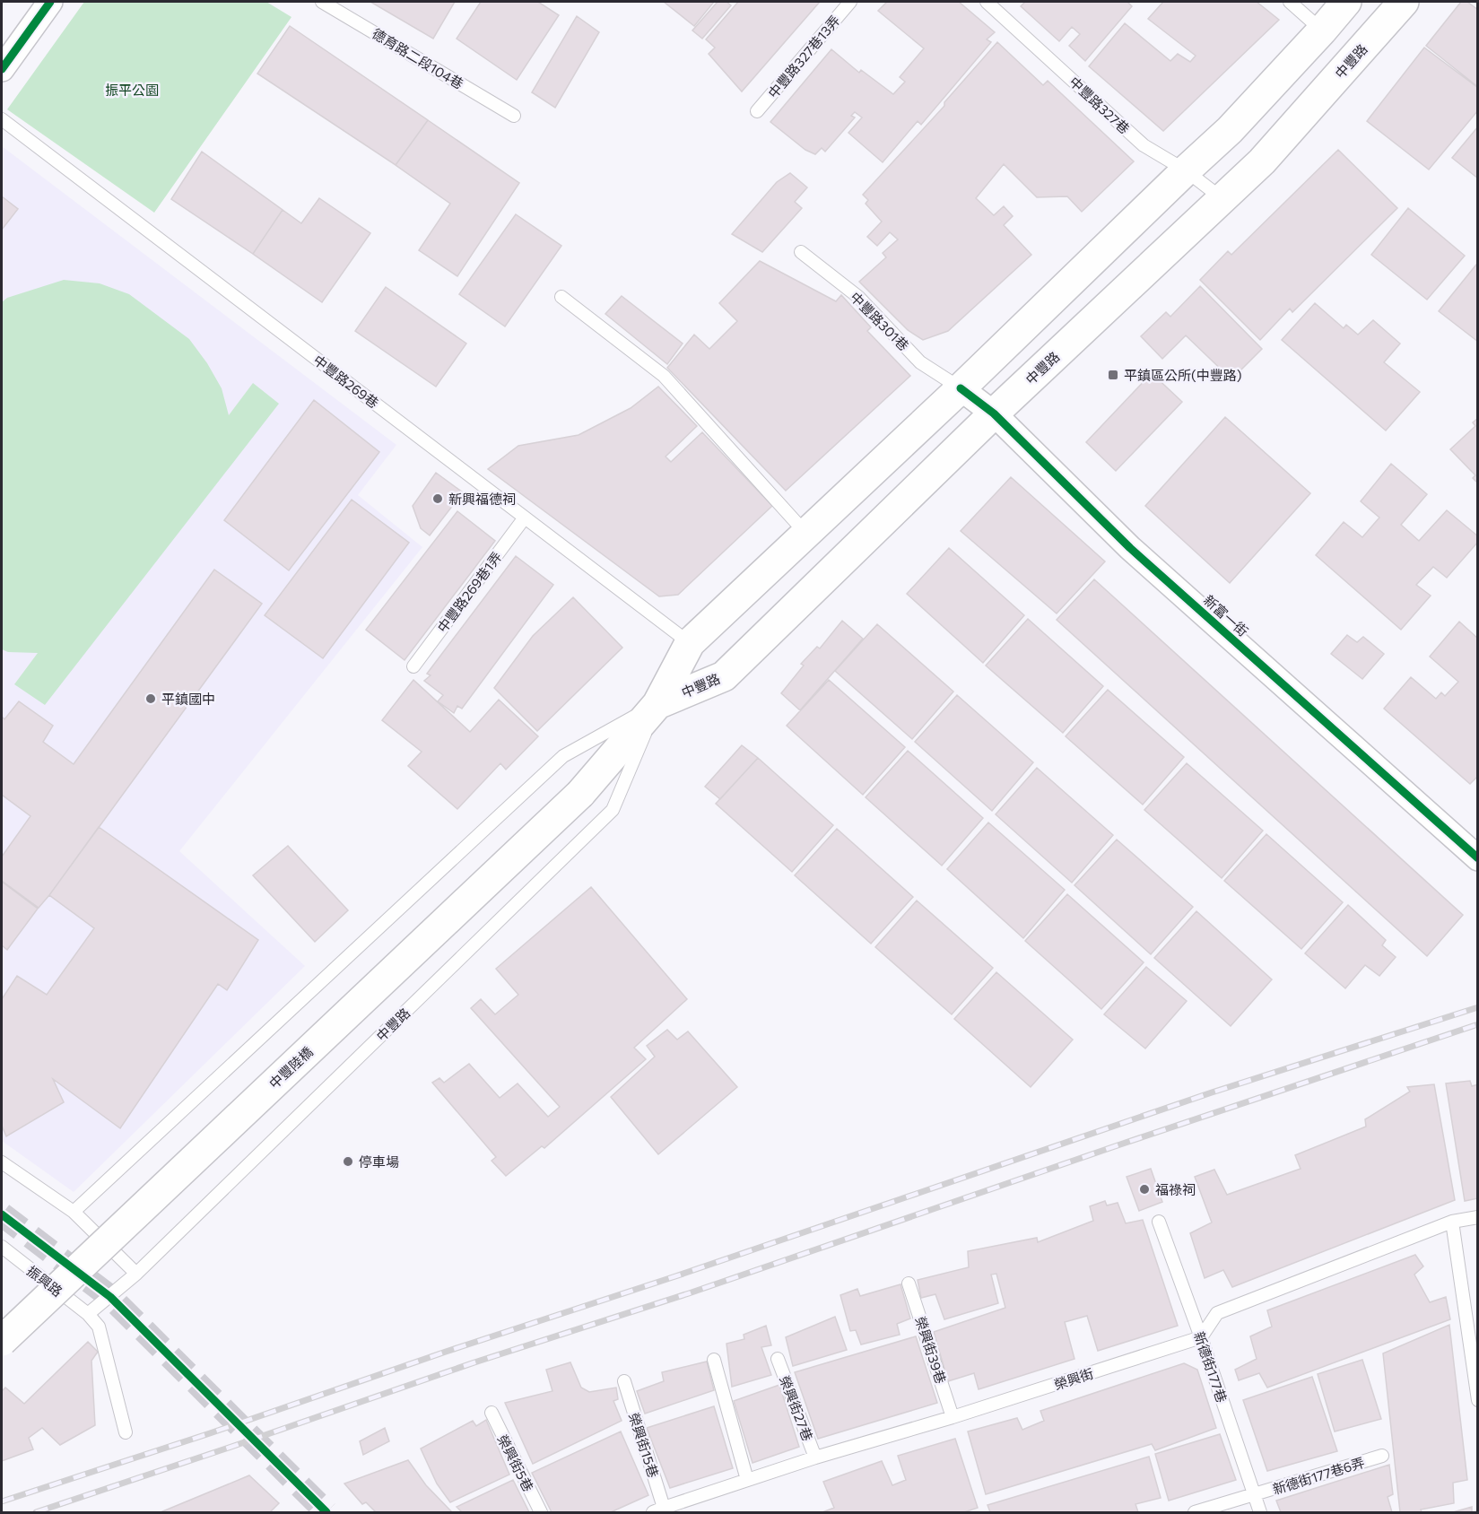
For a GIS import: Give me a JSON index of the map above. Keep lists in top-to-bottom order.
{
  "streets": {
    "main road": ["中豐路", "中豐陸橋"],
    "street": ["新富一街"],
    "lane": [
      "中豐路327巷13弄",
      "德育路二段104巷",
      "中豐路327巷",
      "中豐路301巷",
      "中豐路269巷",
      "中豐路269巷1弄",
      "振興路",
      "榮興街39巷",
      "新德街177巷",
      "榮興街",
      "榮興街27巷",
      "榮興街15巷",
      "榮興街5巷",
      "新德街177巷6弄"
    ]
  },
  "crossings": [
    ["中豐路", "中豐路327巷"],
    ["中豐路", "中豐路301巷"],
    ["中豐路", "中豐路269巷"],
    ["中豐路", "新富一街"],
    ["中豐路", "中豐陸橋"],
    ["中豐路", "振興路"],
    ["中豐路301巷", "新富一街"],
    ["中豐路269巷", "中豐路269巷1弄"],
    ["榮興街39巷", "榮興街"],
    ["新德街177巷", "榮興街"],
    ["新德街177巷", "新德街177巷6弄"],
    ["榮興街", "榮興街27巷"],
    ["榮興街", "榮興街15巷"]
  ],
  "parks": ["振平公園"],
  "places": {
    "transit": ["平鎮區公所(中豐路)"],
    "other": [
      "新興福德祠",
      "平鎮國中",
      "停車場",
      "福祿祠"
    ]
  }
}
